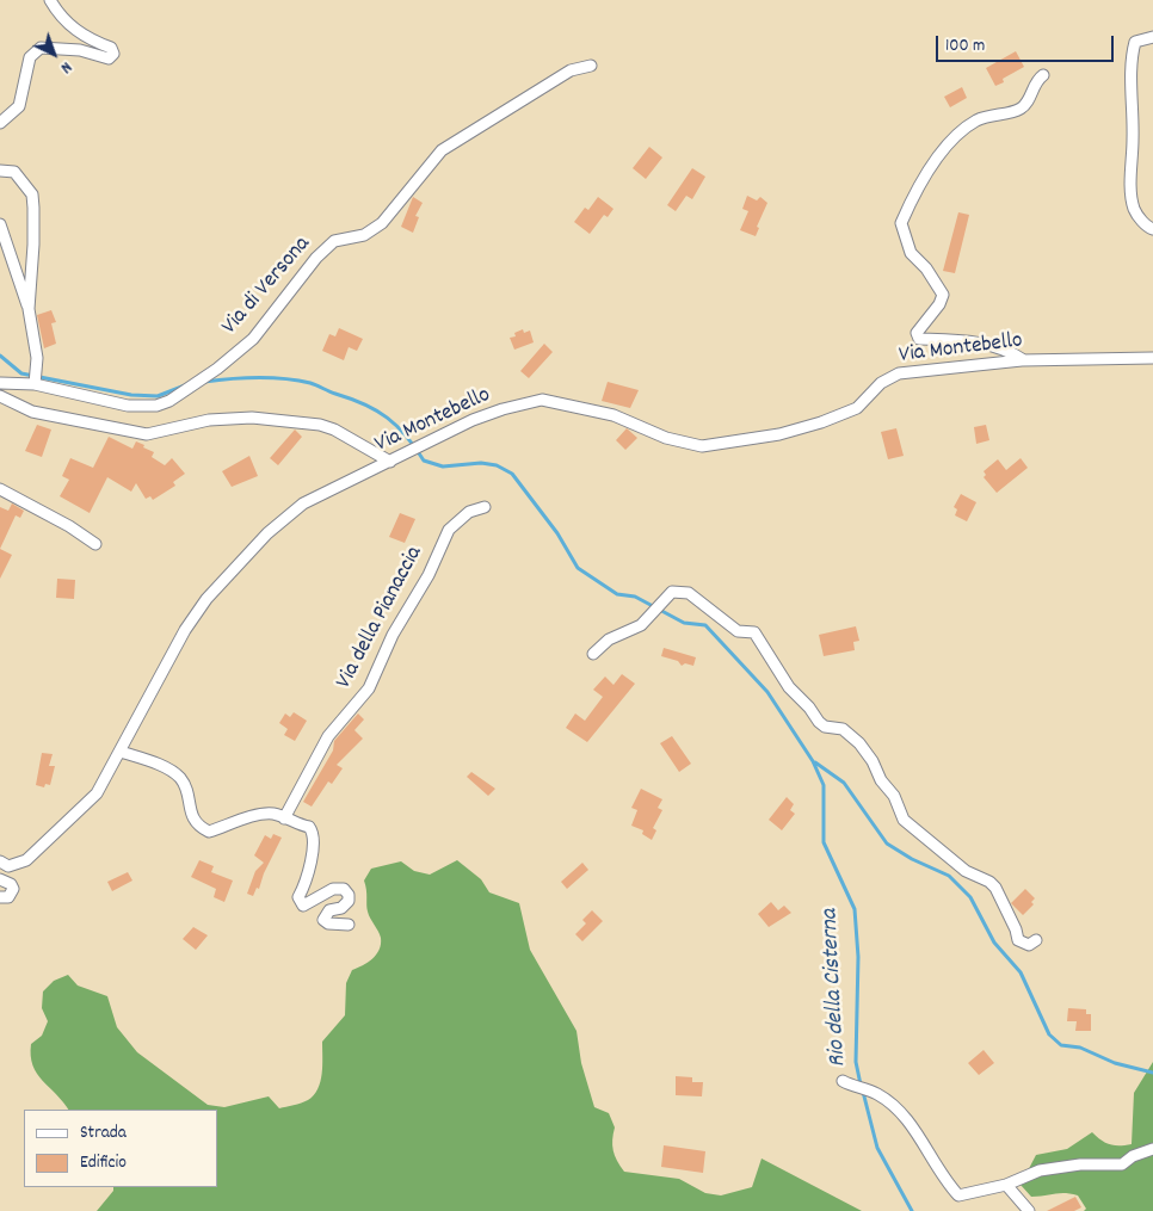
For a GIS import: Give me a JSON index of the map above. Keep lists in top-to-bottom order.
{
  "streets": {
    "street": ["Via di Versona", "Via Montebello", "Via della Pianaccia"]
  },
  "water": ["Rio della Cisterna"],
  "legend": ["Strada", "Edificio"],
  "scale_bar": "100 m",
  "north": "bottom right"
}
